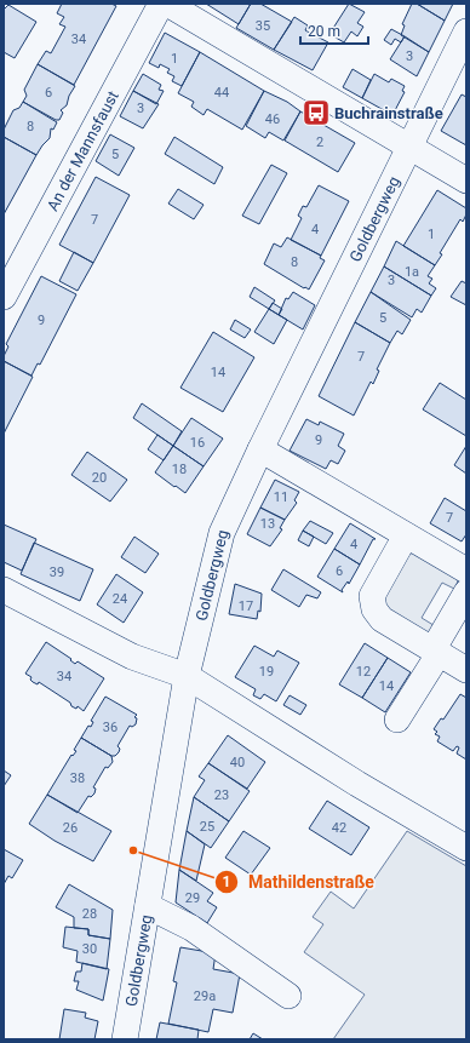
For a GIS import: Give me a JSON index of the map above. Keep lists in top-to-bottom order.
{
  "streets": {
    "street": ["An der Mannsfaust", "Goldbergweg"]
  },
  "places": {
    "bus stop": ["Buchrainstraße"],
    "other": ["Mathildenstraße"]
  },
  "house_numbers": [
    "35",
    "34",
    "3",
    "1",
    "6",
    "44",
    "3",
    "46",
    "8",
    "2",
    "5",
    "7",
    "4",
    "1",
    "8",
    "1a",
    "3",
    "5",
    "9",
    "7",
    "14",
    "9",
    "16",
    "18",
    "20",
    "11",
    "7",
    "13",
    "4",
    "6",
    "39",
    "24",
    "17",
    "19",
    "12",
    "34",
    "14",
    "36",
    "40",
    "38",
    "23",
    "25",
    "26",
    "42",
    "29",
    "28",
    "30",
    "29a"
  ],
  "scale_bar": "20 m"
}
